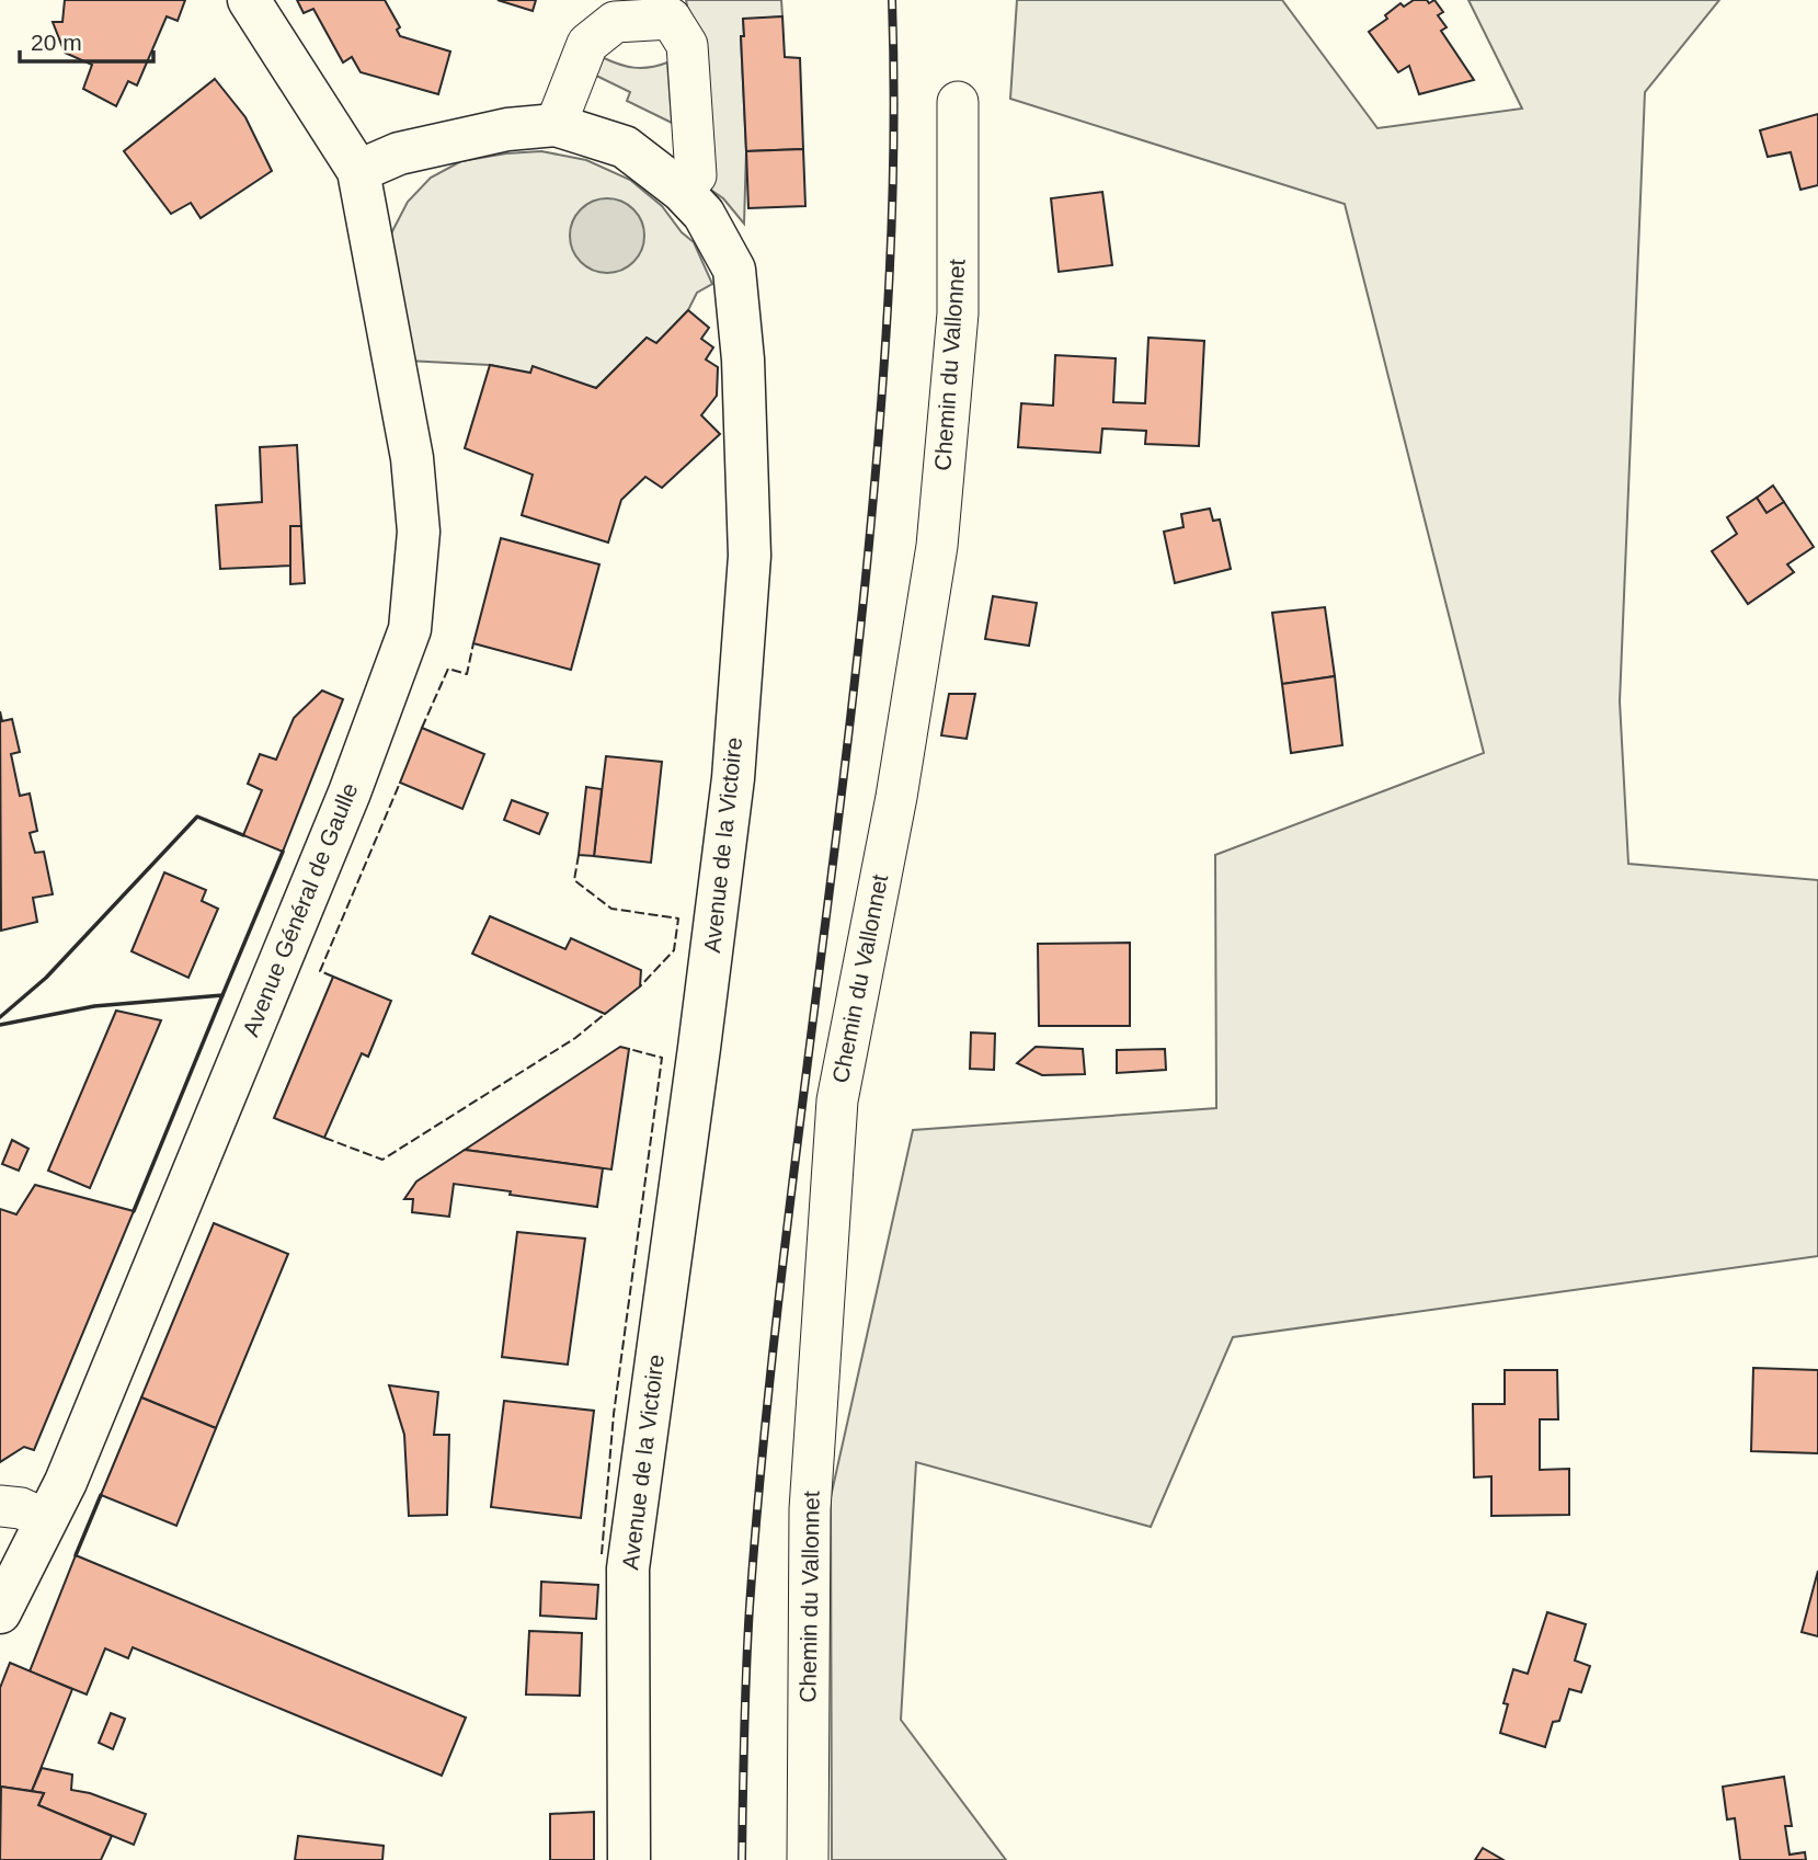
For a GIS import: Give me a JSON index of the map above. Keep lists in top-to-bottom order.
{
  "streets": {
    "street": ["Chemin du Vallonnet", "Avenue de la Victoire", "Avenue Général de Gaulle"]
  },
  "crossings": [
    ["Avenue de la Victoire", "Avenue Général de Gaulle"]
  ],
  "scale_bar": "20 m"
}
